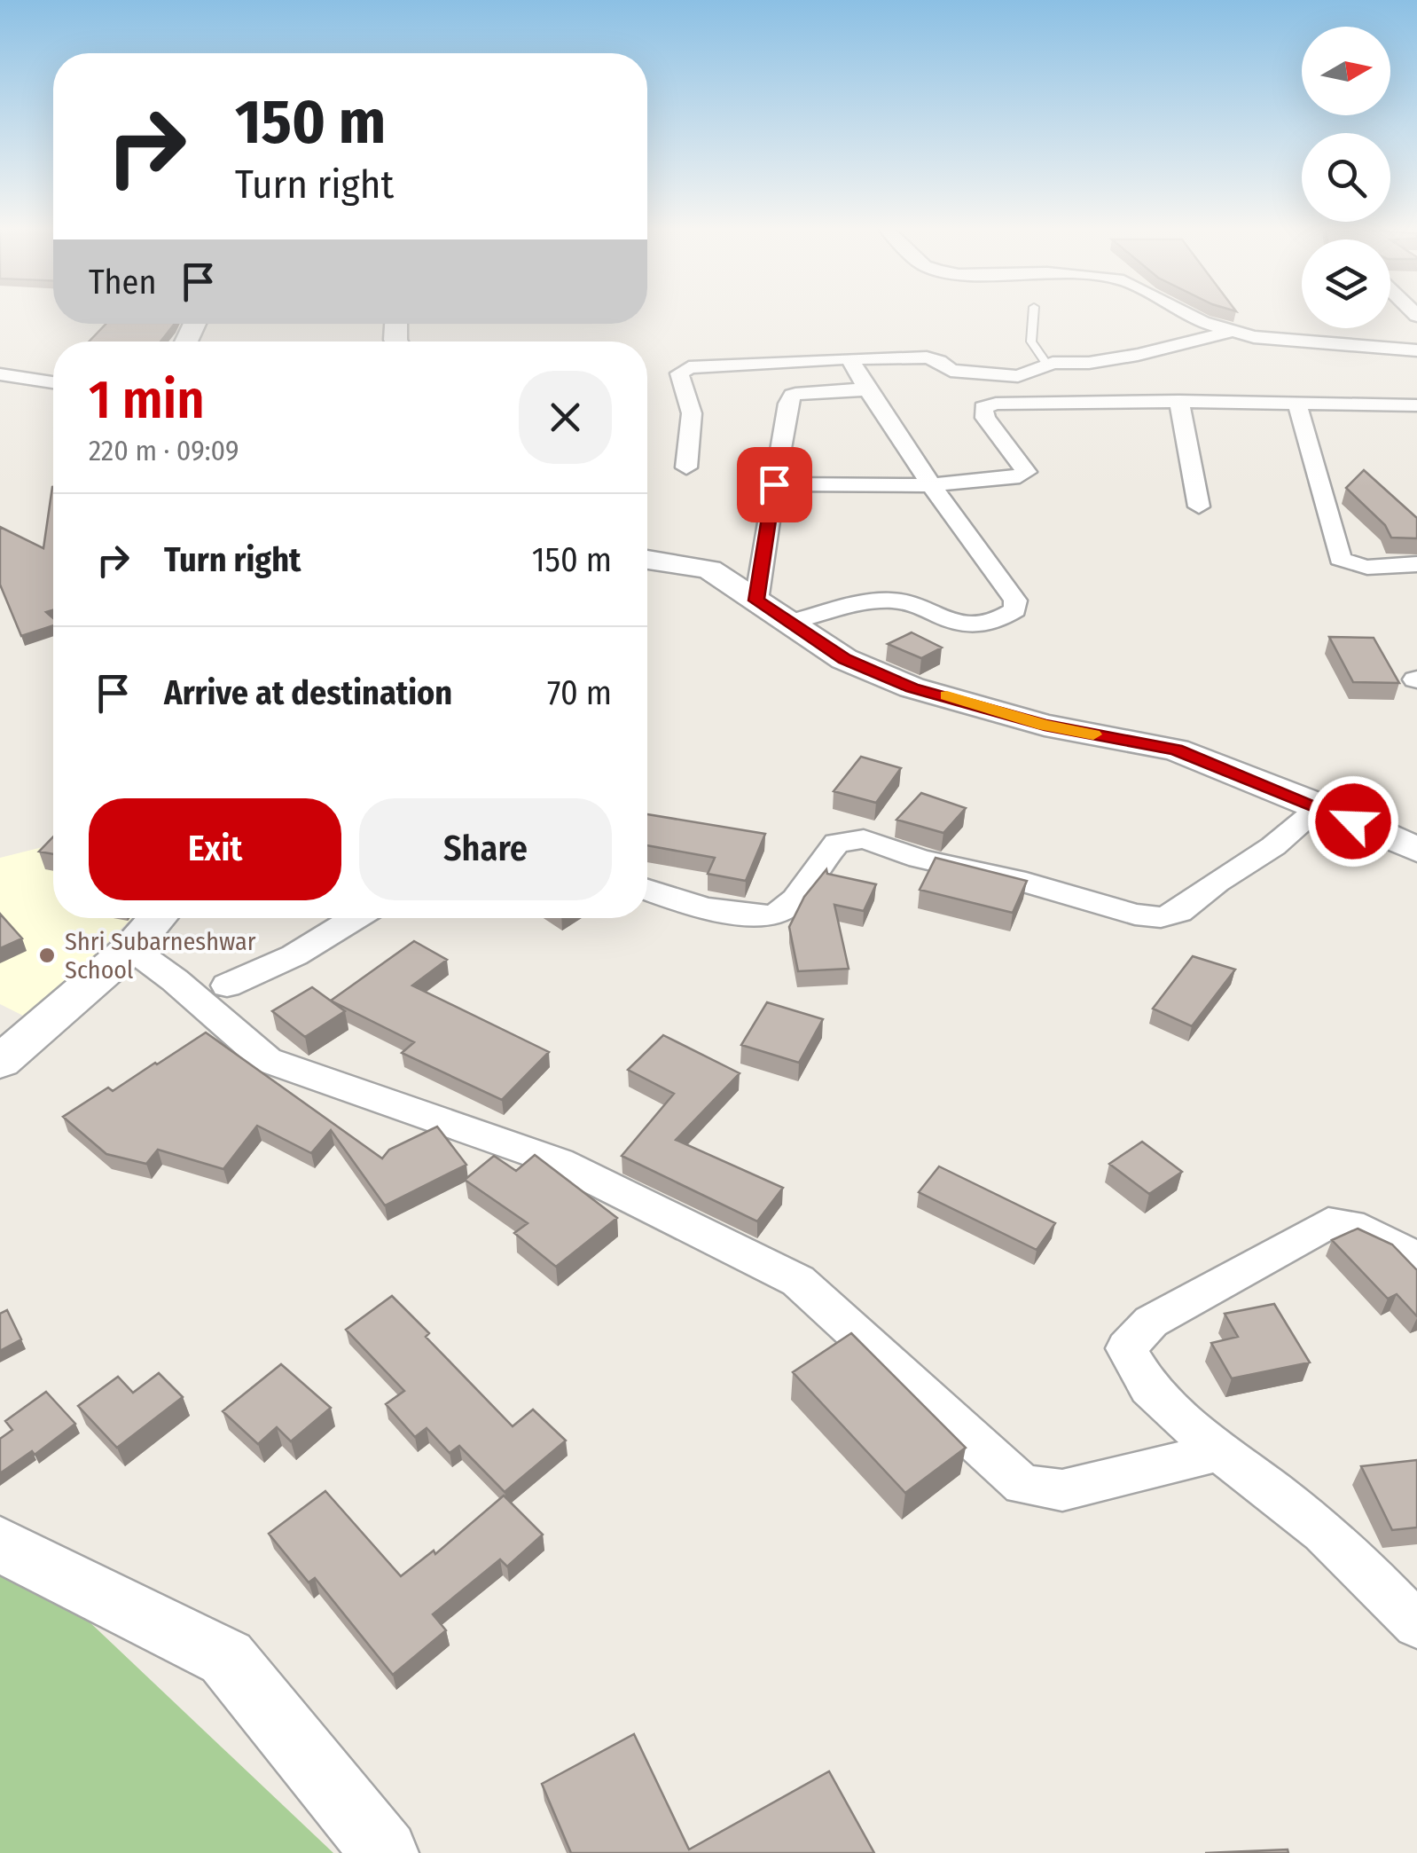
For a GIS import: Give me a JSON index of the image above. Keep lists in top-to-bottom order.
{
  "places": ["Shri Subarneshwar School"],
  "north": "right",
  "page": {
    "turn": ["150 m", "Turn right"],
    "then": "Then",
    "heading": ["1 min", "220 m · 09:09"],
    "list": [
      {
        "name": "Turn right",
        "value": "150 m"
      },
      {
        "name": "Arrive at destination",
        "value": "70 m"
      }
    ],
    "buttons": ["Exit", "Share"]
  }
}
